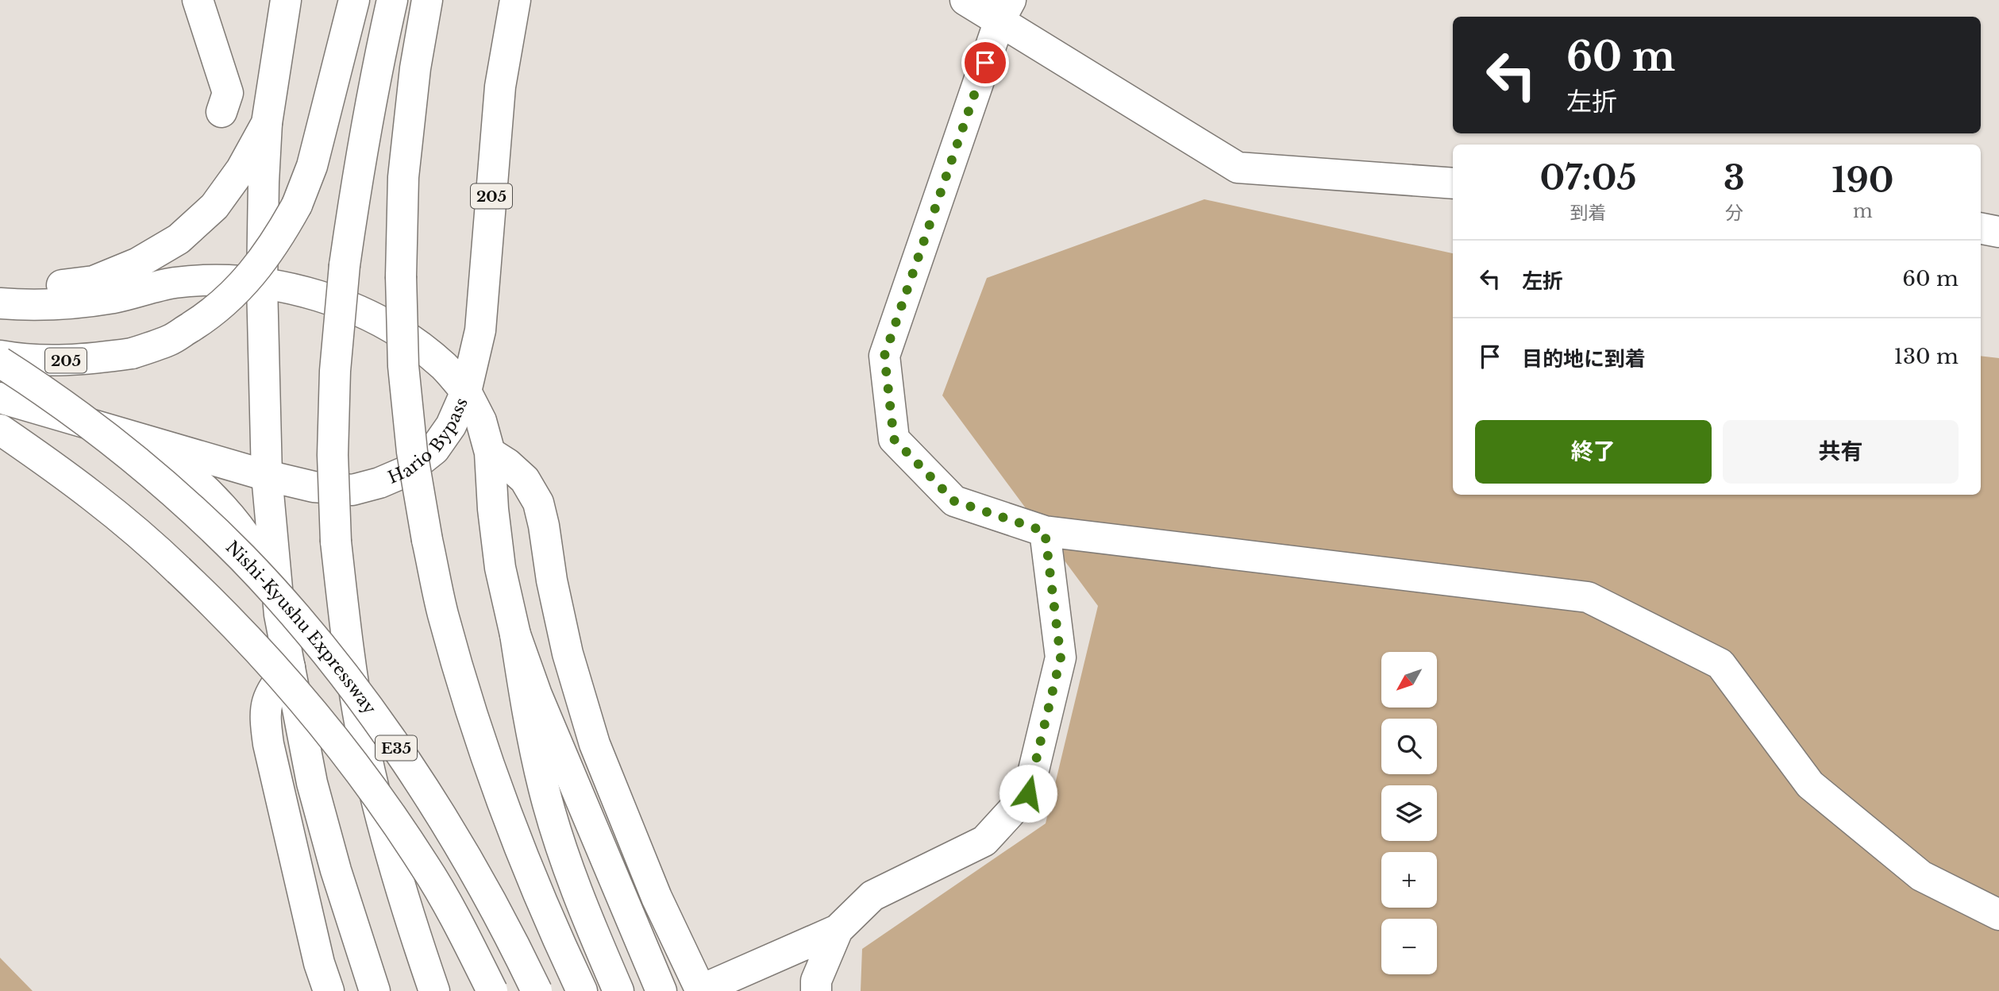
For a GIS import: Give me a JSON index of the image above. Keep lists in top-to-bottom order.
{
  "streets": {
    "main road": [
      "205",
      "Hario Bypass",
      "Nishi-Kyushu Expressway",
      "E35"
    ]
  },
  "north": "bottom left",
  "page": {
    "turn": ["60 m", "左折"],
    "eta": [
      "07:05",
      "到着",
      "3",
      "分",
      "190",
      "m"
    ],
    "list": [
      {
        "name": "左折",
        "value": "60 m"
      },
      {
        "name": "目的地に到着",
        "value": "130 m"
      }
    ],
    "buttons": ["終了", "共有"],
    "map_buttons": ["+", "−"]
  }
}
